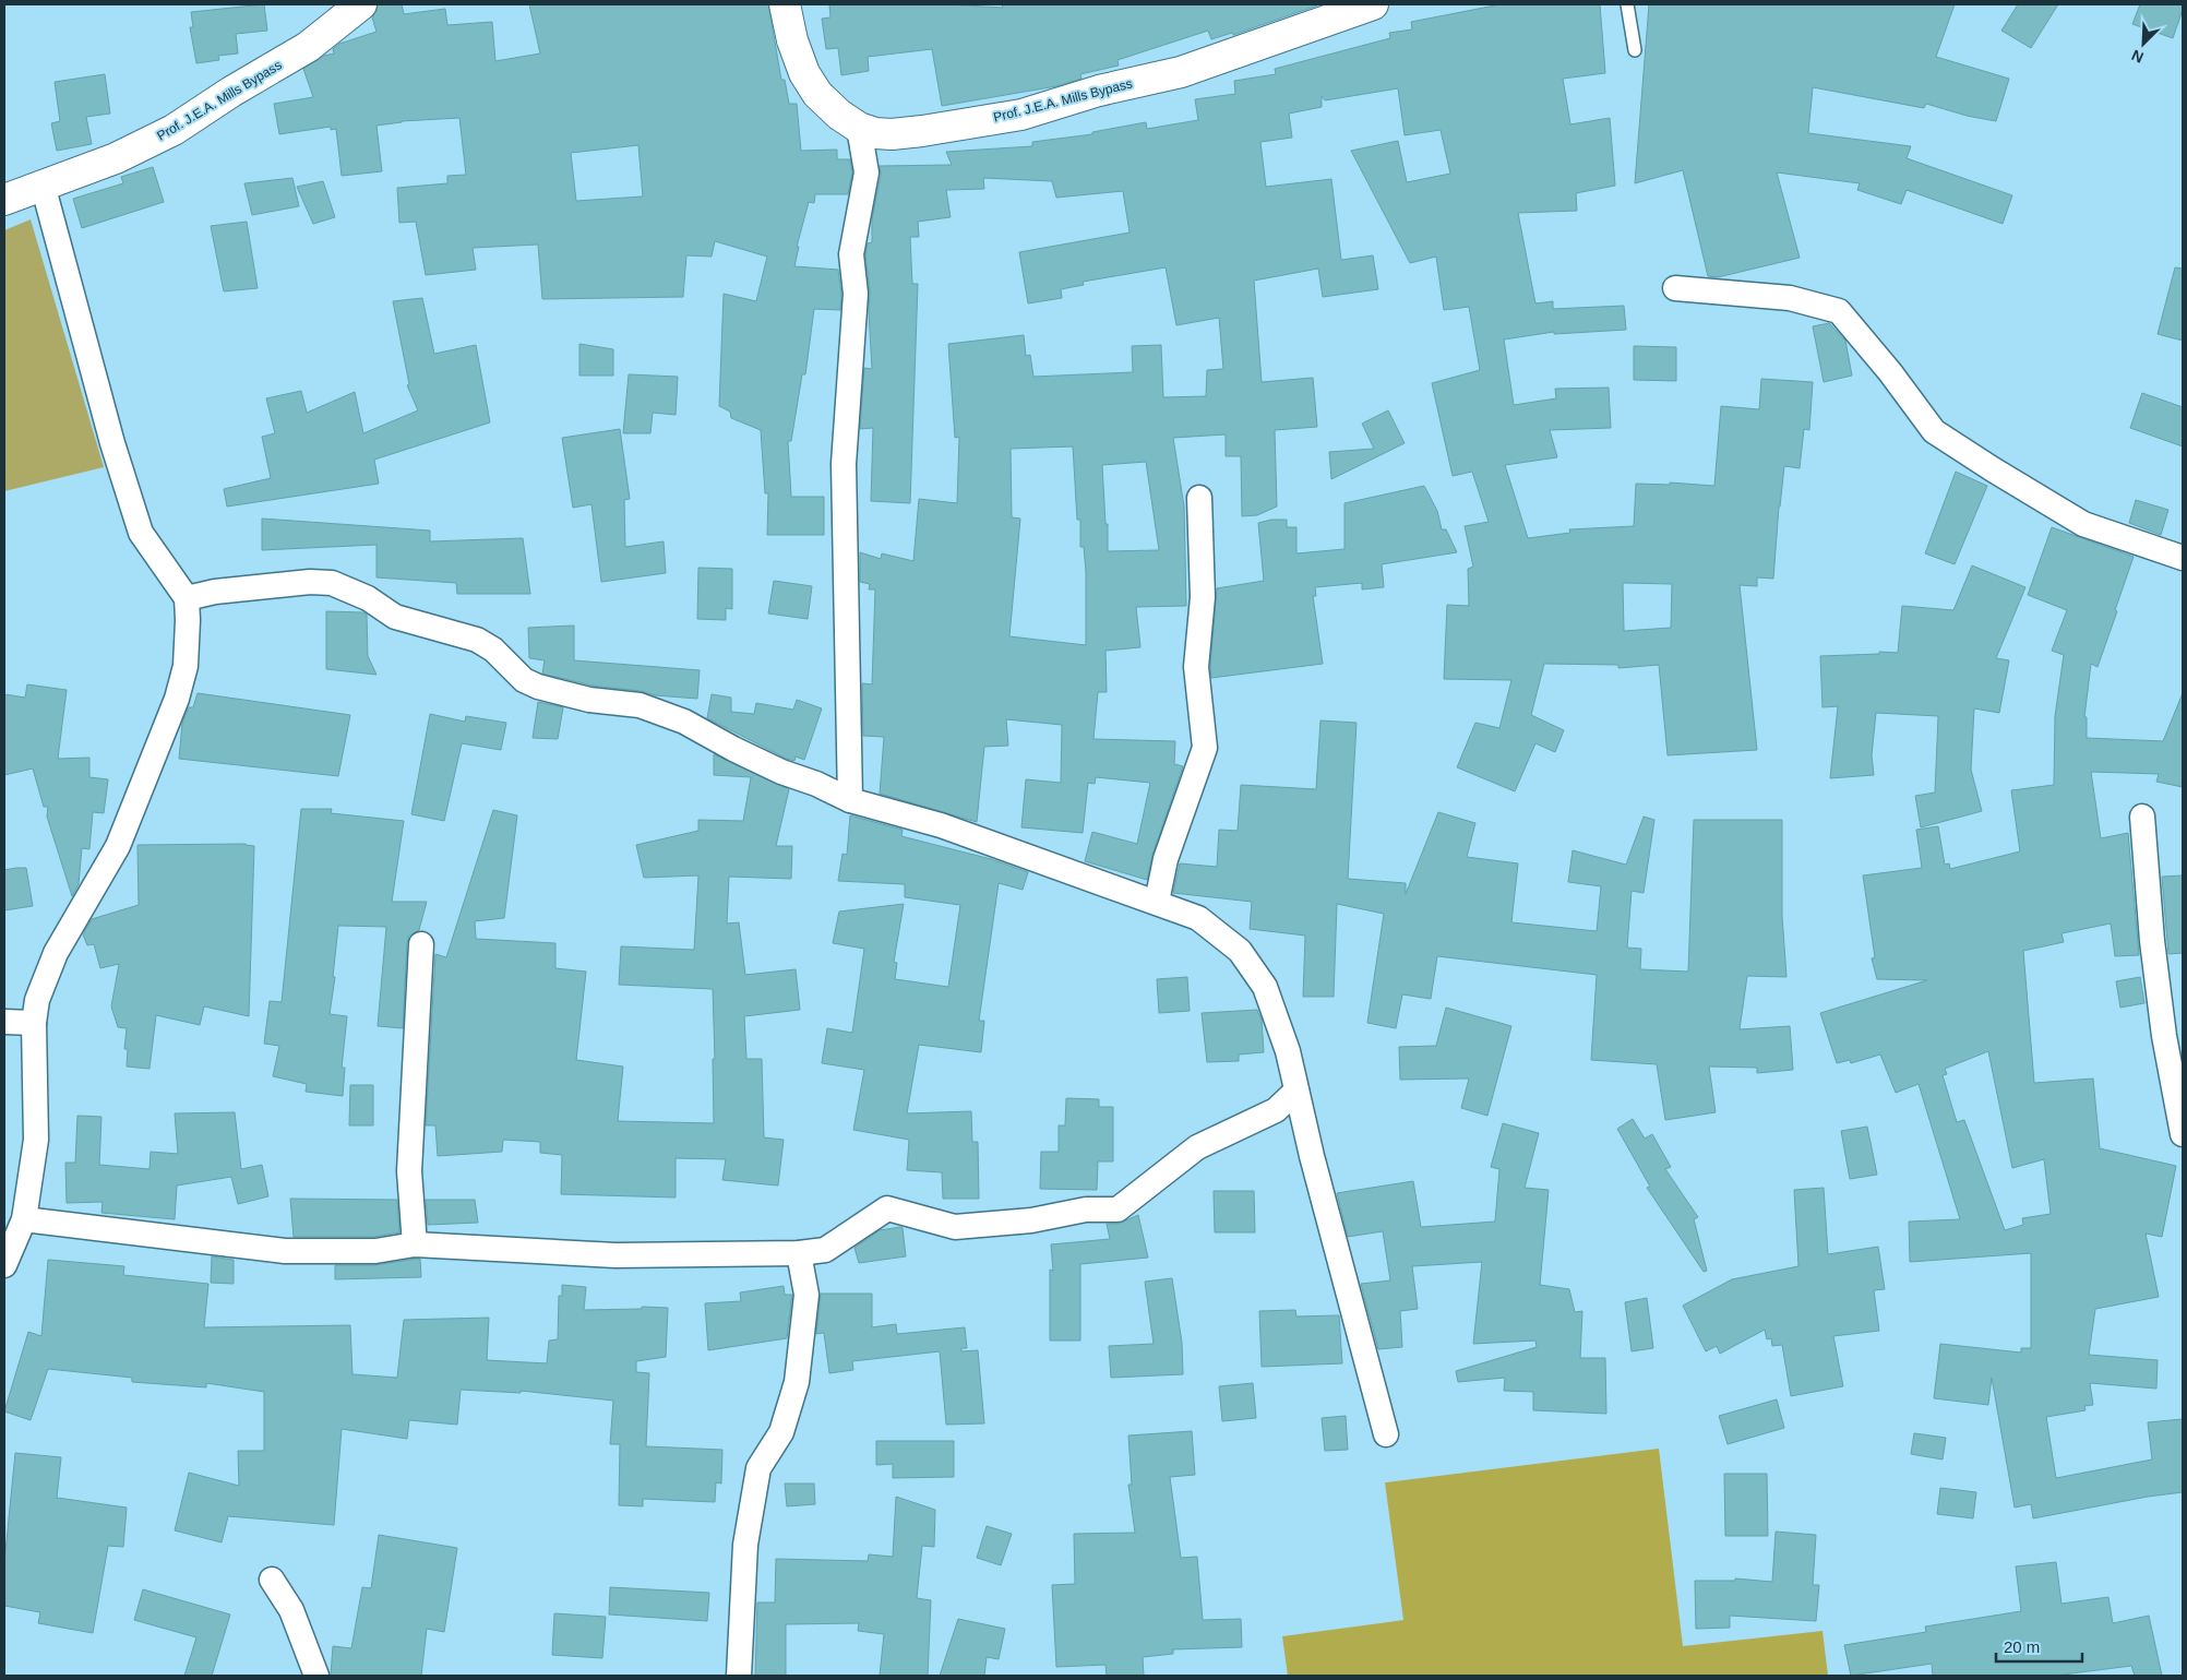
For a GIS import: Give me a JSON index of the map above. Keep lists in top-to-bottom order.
{
  "streets": {
    "street": ["Prof. J.E.A. Mills Bypass"]
  },
  "scale_bar": "20 m",
  "north": "bottom left"
}
